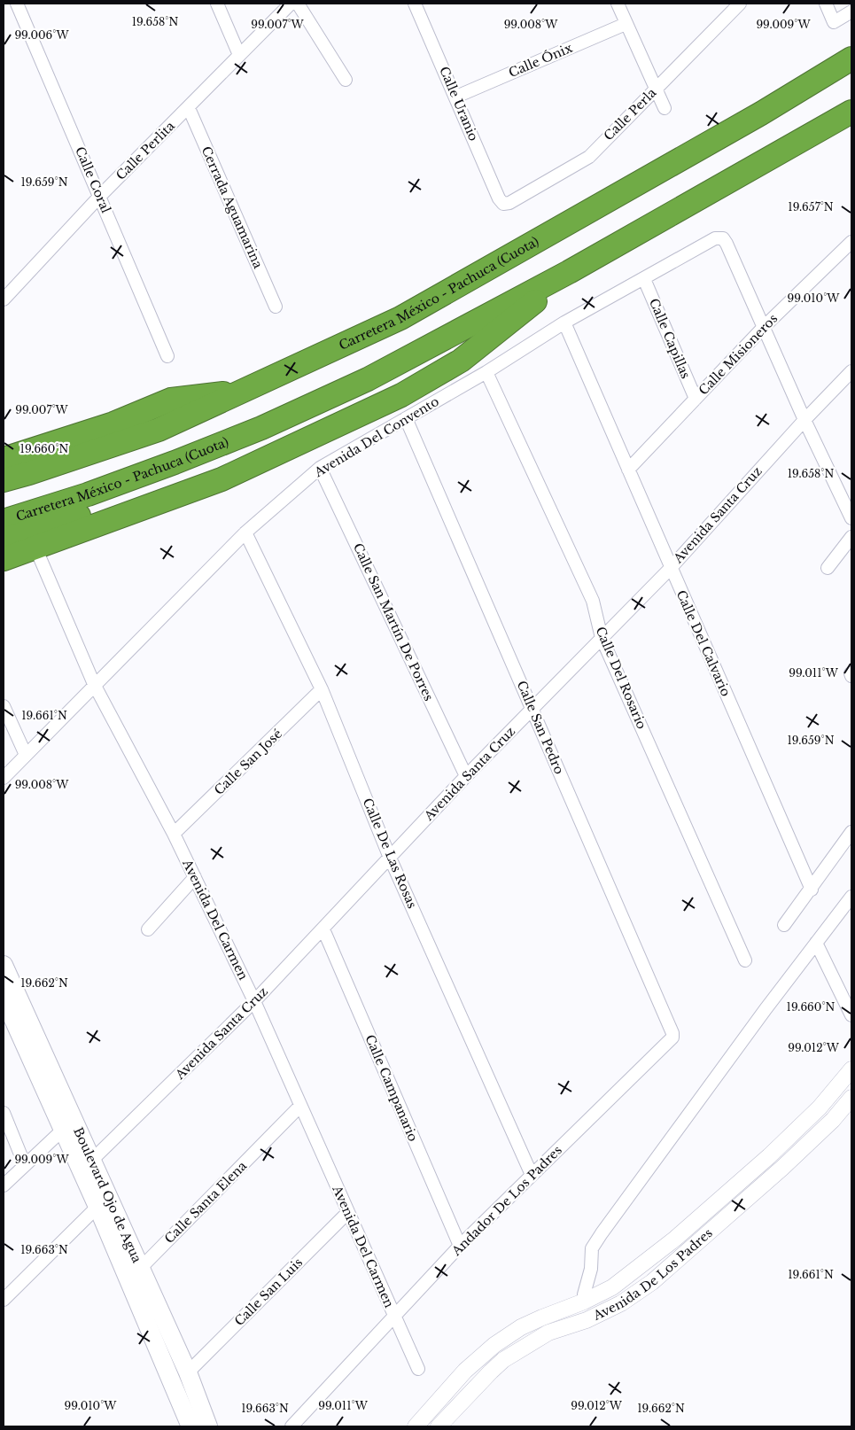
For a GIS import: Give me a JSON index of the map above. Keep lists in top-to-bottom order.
{
  "streets": {
    "highway": ["Carretera México - Pachuca (Cuota)"],
    "main road": ["Boulevard Ojo de Agua"],
    "street": [
      "Calle Ónix",
      "Calle Uranio",
      "Calle Perla",
      "Calle Perlita",
      "Calle Coral",
      "Cerrada Aguamarina",
      "Calle Capillas",
      "Calle Misioneros",
      "Avenida Del Convento",
      "Avenida Santa Cruz",
      "Calle San Martín De Porres",
      "Calle Del Calvario",
      "Calle Del Rosario",
      "Calle San Pedro",
      "Calle San José",
      "Calle De Las Rosas",
      "Avenida Del Carmen",
      "Calle Campanario",
      "Andador De Los Padres",
      "Calle Santa Elena",
      "Avenida De Los Padres",
      "Calle San Luis"
    ]
  },
  "crossings": [
    ["Calle Ónix", "Calle Uranio"],
    ["Calle Uranio", "Calle Perla"],
    ["Calle Perlita", "Calle Coral"],
    ["Calle Perlita", "Cerrada Aguamarina"],
    ["Calle Capillas", "Calle Misioneros"],
    ["Calle Capillas", "Avenida Del Convento"],
    ["Calle Misioneros", "Avenida Del Convento"],
    ["Calle Misioneros", "Calle Del Calvario"],
    ["Avenida Del Convento", "Calle San Martín De Porres"],
    ["Avenida Del Convento", "Calle Del Calvario"],
    ["Avenida Del Convento", "Calle Del Rosario"],
    ["Avenida Del Convento", "Calle San Pedro"],
    ["Avenida Del Convento", "Calle De Las Rosas"],
    ["Avenida Del Convento", "Avenida Del Carmen"],
    ["Avenida Santa Cruz", "Calle San Martín De Porres"],
    ["Avenida Santa Cruz", "Calle Del Calvario"],
    ["Avenida Santa Cruz", "Calle Del Rosario"],
    ["Avenida Santa Cruz", "Calle San Pedro"],
    ["Avenida Santa Cruz", "Calle De Las Rosas"],
    ["Avenida Santa Cruz", "Avenida Del Carmen"],
    ["Avenida Santa Cruz", "Calle Campanario"],
    ["Avenida Santa Cruz", "Boulevard Ojo de Agua"],
    ["Calle San Pedro", "Andador De Los Padres"],
    ["Calle San José", "Calle De Las Rosas"],
    ["Calle San José", "Avenida Del Carmen"],
    ["Calle De Las Rosas", "Andador De Los Padres"],
    ["Avenida Del Carmen", "Andador De Los Padres"],
    ["Avenida Del Carmen", "Calle Santa Elena"],
    ["Avenida Del Carmen", "Calle San Luis"],
    ["Calle Campanario", "Andador De Los Padres"],
    ["Boulevard Ojo de Agua", "Calle Santa Elena"],
    ["Boulevard Ojo de Agua", "Calle San Luis"]
  ],
  "coordinates": [
    "19.658°N",
    "99.007°W",
    "99.008°W",
    "99.009°W",
    "99.006°W",
    "19.659°N",
    "19.657°N",
    "99.010°W",
    "19.660°N",
    "99.011°W",
    "19.661°N",
    "19.662°N",
    "99.012°W",
    "19.663°N"
  ]
}
